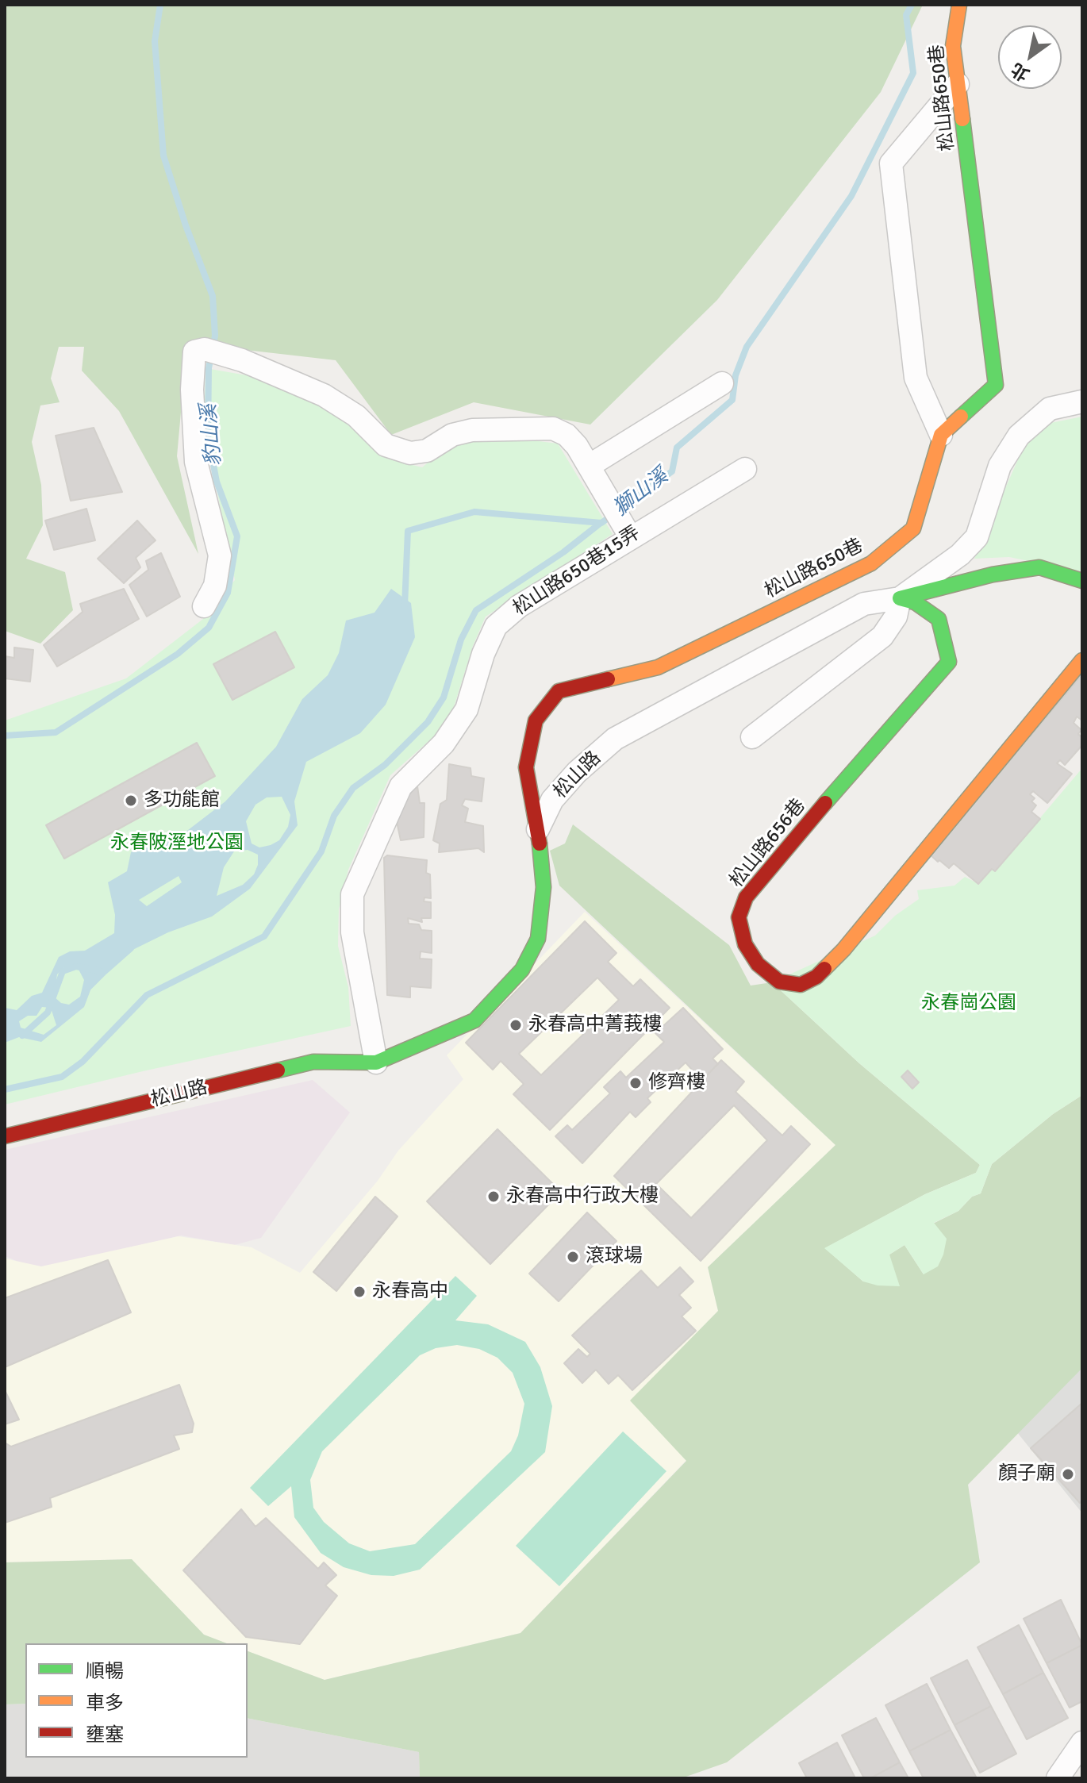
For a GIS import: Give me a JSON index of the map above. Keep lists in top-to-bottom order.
{
  "streets": {
    "street": [
      "松山路650巷",
      "松山路650巷15弄",
      "松山路",
      "松山路656巷"
    ]
  },
  "crossings": [
    ["松山路650巷", "松山路"],
    ["松山路650巷15弄", "松山路"]
  ],
  "water": ["豹山溪", "獅山溪"],
  "parks": ["永春陂溼地公園", "永春崗公園"],
  "places": [
    "多功能館",
    "永春高中菁莪樓",
    "修齊樓",
    "永春高中行政大樓",
    "滾球場",
    "永春高中",
    "顏子廟"
  ],
  "legend": ["順暢", "車多", "壅塞"],
  "north": "bottom left"
}
